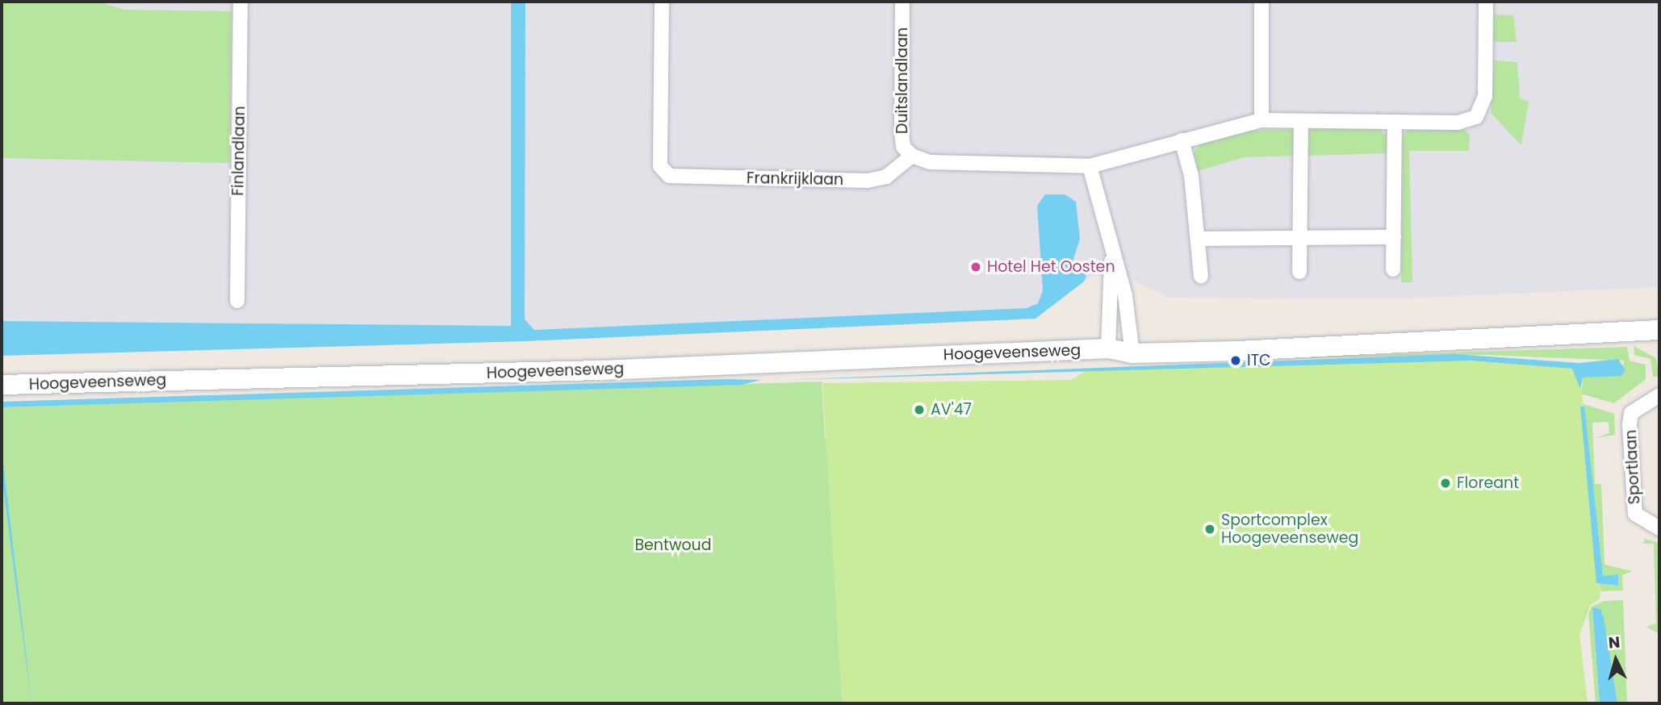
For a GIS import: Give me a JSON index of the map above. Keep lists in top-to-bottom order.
{
  "streets": {
    "main road": ["Hoogeveenseweg"],
    "street": [
      "Duitslandlaan",
      "Finlandlaan",
      "Frankrijklaan",
      "Sportlaan"
    ]
  },
  "crossings": [
    ["Duitslandlaan", "Frankrijklaan"]
  ],
  "parks": ["Bentwoud"],
  "places": [
    "Hotel Het Oosten",
    "ITC",
    "AV'47",
    "Floreant",
    "Sportcomplex Hoogeveenseweg"
  ],
  "north": "top"
}
